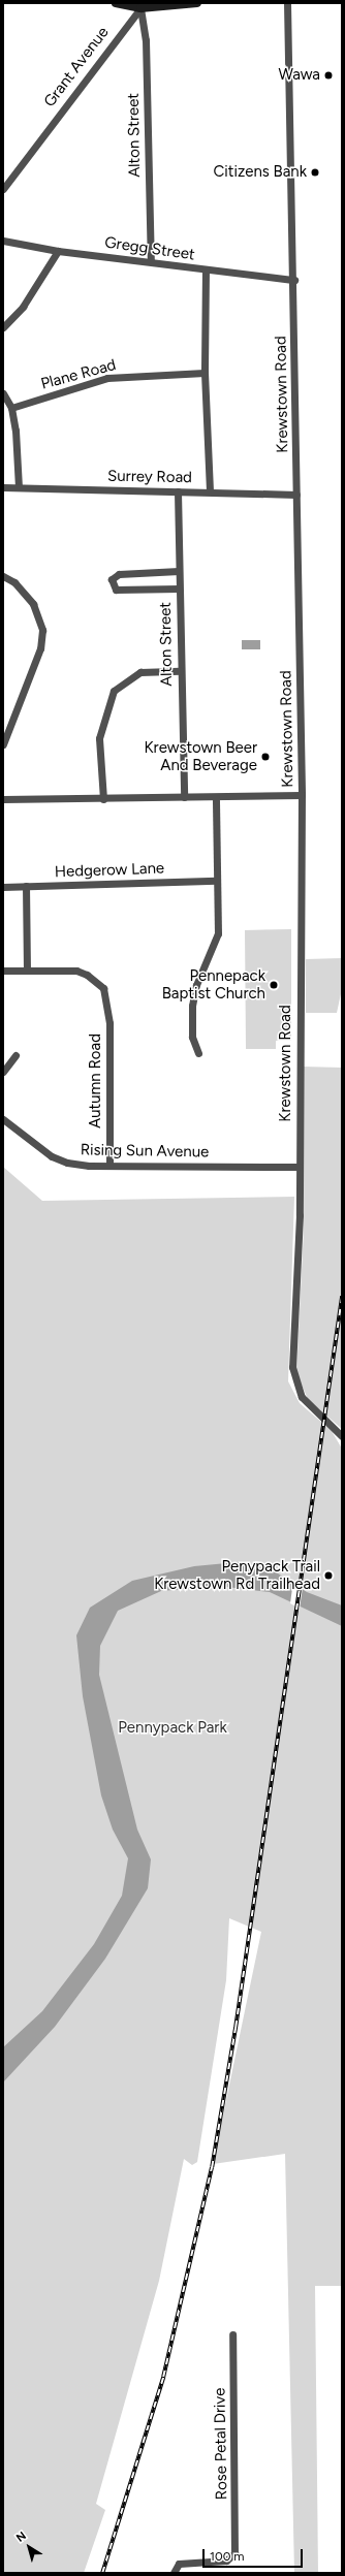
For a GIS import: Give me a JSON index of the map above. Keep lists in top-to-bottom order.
{
  "streets": {
    "street": [
      "Grant Avenue",
      "Alton Street",
      "Gregg Street",
      "Plane Road",
      "Krewstown Road",
      "Surrey Road",
      "Hedgerow Lane",
      "Autumn Road",
      "Rising Sun Avenue",
      "Rose Petal Drive"
    ]
  },
  "crossings": [
    ["Grant Avenue", "Alton Street"],
    ["Alton Street", "Gregg Street"],
    ["Alton Street", "Surrey Road"],
    ["Gregg Street", "Krewstown Road"],
    ["Krewstown Road", "Surrey Road"],
    ["Krewstown Road", "Rising Sun Avenue"],
    ["Autumn Road", "Rising Sun Avenue"]
  ],
  "parks": ["Pennypack Park"],
  "places": [
    "Wawa",
    "Citizens Bank",
    "Krewstown Beer And Beverage",
    "Pennepack Baptist Church",
    "Penypack Trail Krewstown Rd Trailhead"
  ],
  "scale_bar": "100 m",
  "north": "top left"
}
